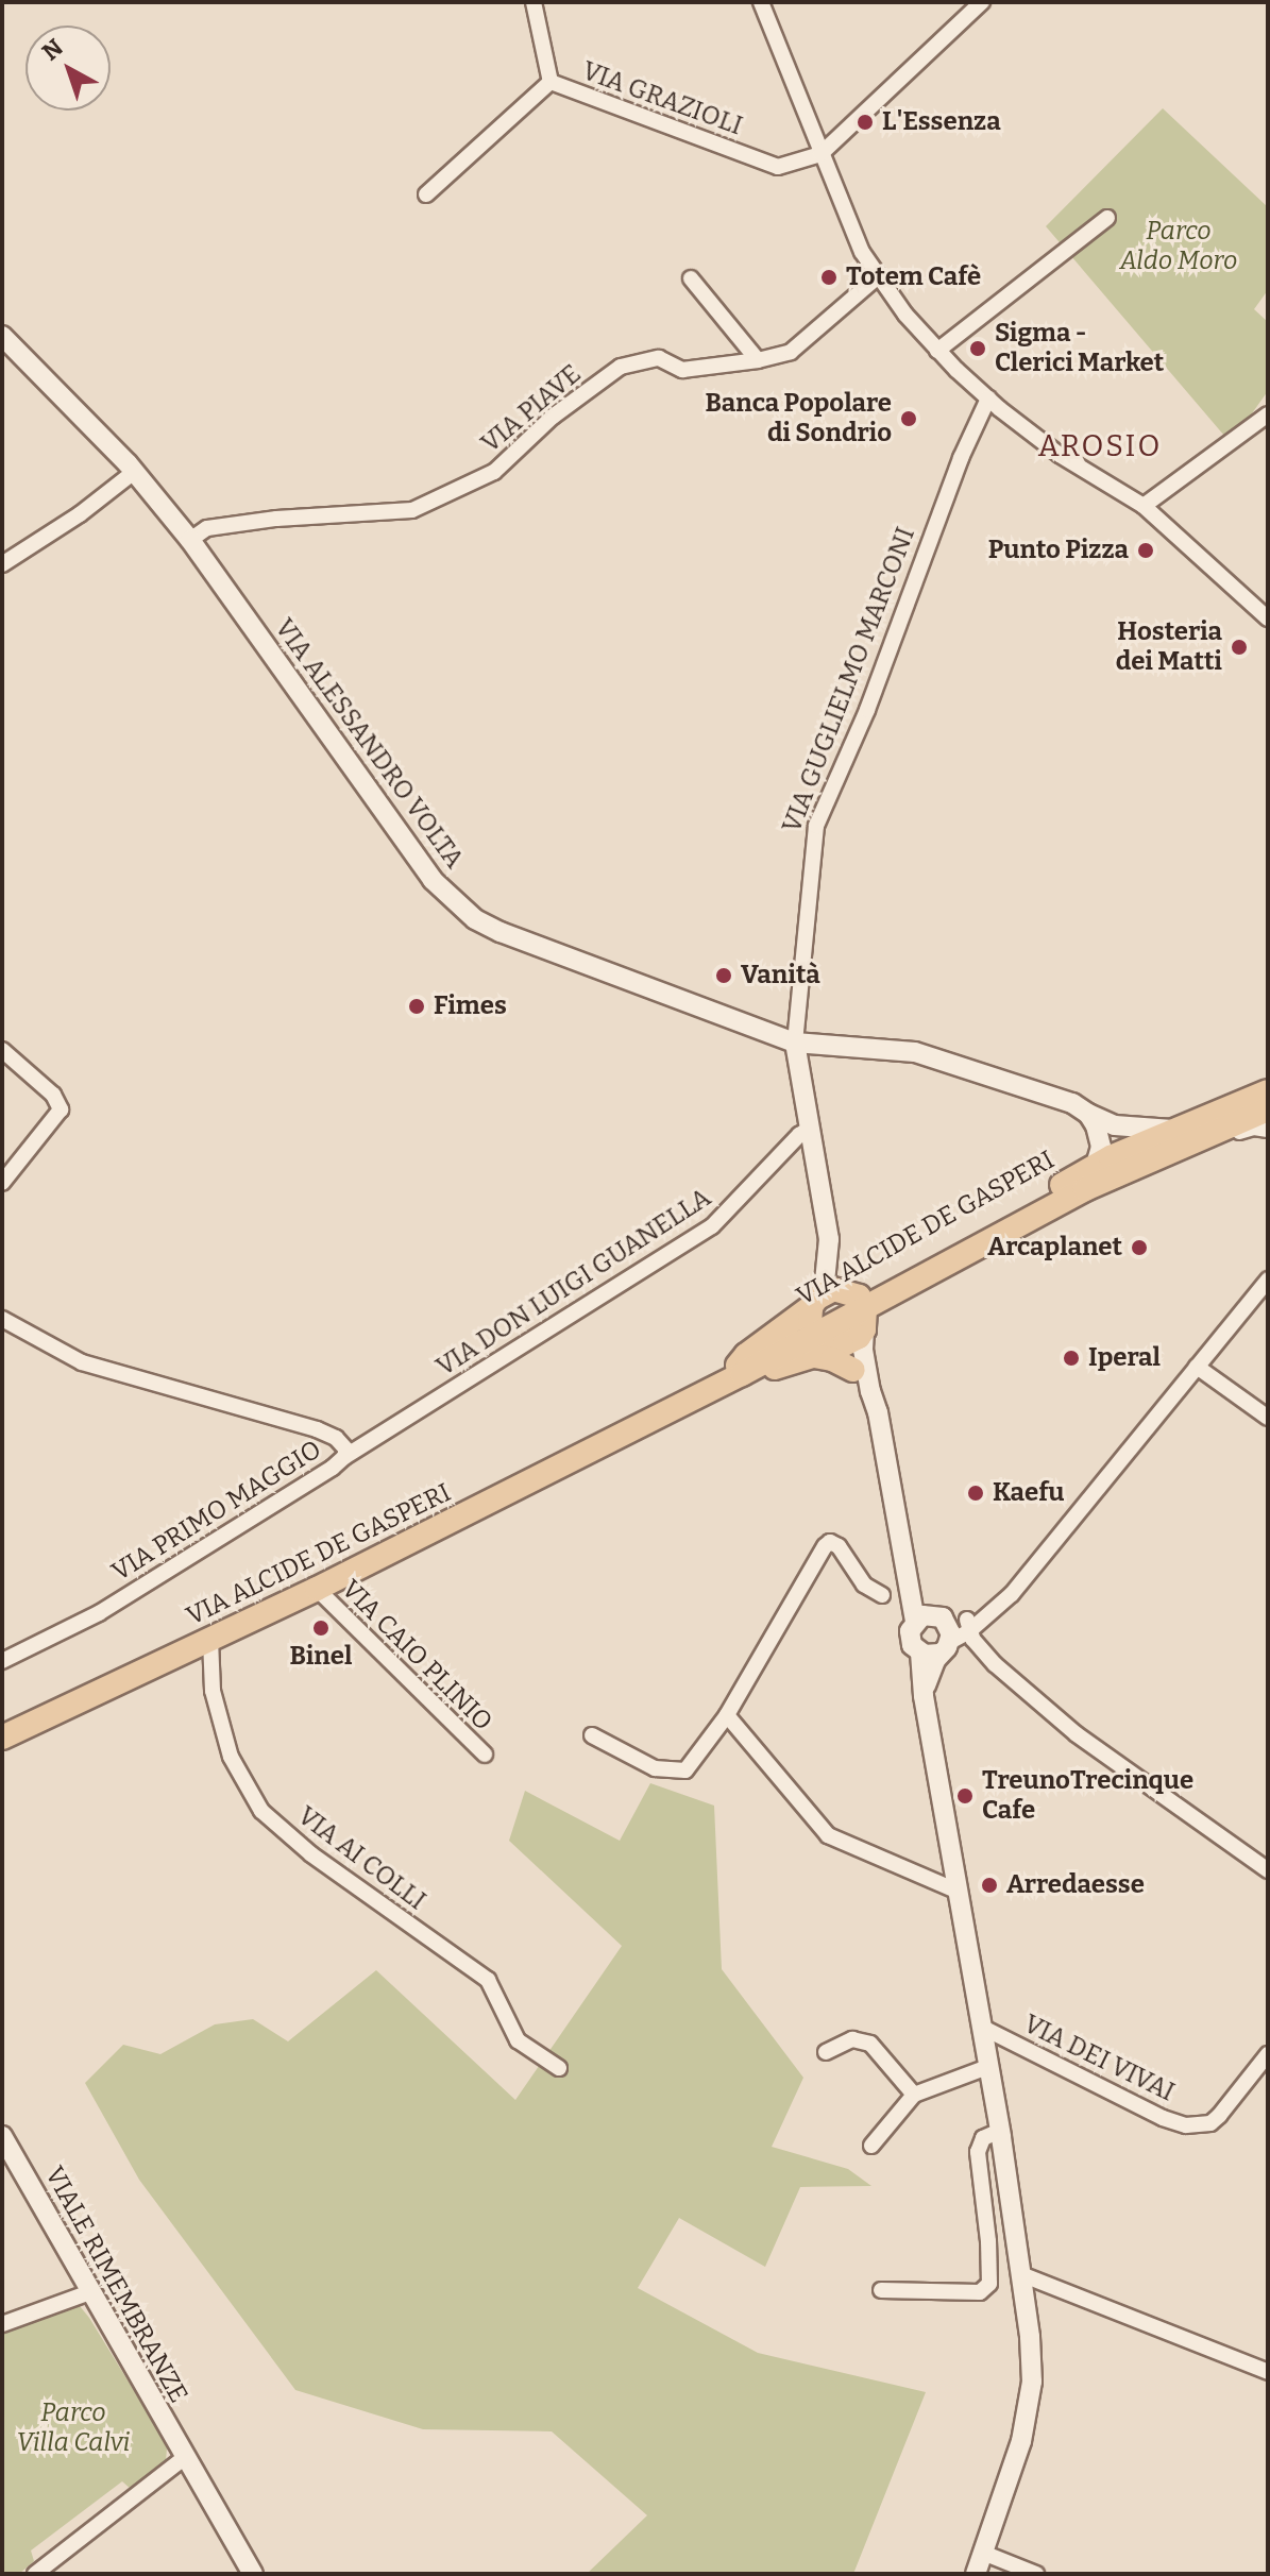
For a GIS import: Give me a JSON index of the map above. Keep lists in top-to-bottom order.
{
  "streets": {
    "main road": ["VIA ALCIDE DE GASPERI"],
    "street": [
      "VIA GRAZIOLI",
      "VIA PIAVE",
      "VIA GUGLIELMO MARCONI",
      "VIA ALESSANDRO VOLTA",
      "VIA DON LUIGI GUANELLA",
      "VIA PRIMO MAGGIO",
      "VIA CAIO PLINIO",
      "VIA AI COLLI",
      "VIA DEI VIVAI",
      "VIALE RIMEMBRANZE"
    ]
  },
  "crossings": [
    ["VIA PIAVE", "VIA ALESSANDRO VOLTA"],
    ["VIA GUGLIELMO MARCONI", "VIA ALESSANDRO VOLTA"],
    ["VIA GUGLIELMO MARCONI", "VIA ALCIDE DE GASPERI"],
    ["VIA GUGLIELMO MARCONI", "VIA DON LUIGI GUANELLA"],
    ["VIA ALESSANDRO VOLTA", "VIA ALCIDE DE GASPERI"],
    ["VIA ALCIDE DE GASPERI", "VIA CAIO PLINIO"],
    ["VIA ALCIDE DE GASPERI", "VIA AI COLLI"],
    ["VIA DON LUIGI GUANELLA", "VIA PRIMO MAGGIO"]
  ],
  "districts": ["AROSIO"],
  "parks": ["Parco Aldo Moro", "Parco Villa Calvi"],
  "places": [
    "L'Essenza",
    "Totem Cafè",
    "Sigma - Clerici Market",
    "Banca Popolare di Sondrio",
    "Punto Pizza",
    "Hosteria dei Matti",
    "Vanità",
    "Fimes",
    "Arcaplanet",
    "Iperal",
    "Kaefu",
    "Binel",
    "TreunoTrecinque Cafe",
    "Arredaesse"
  ],
  "north": "top left"
}
